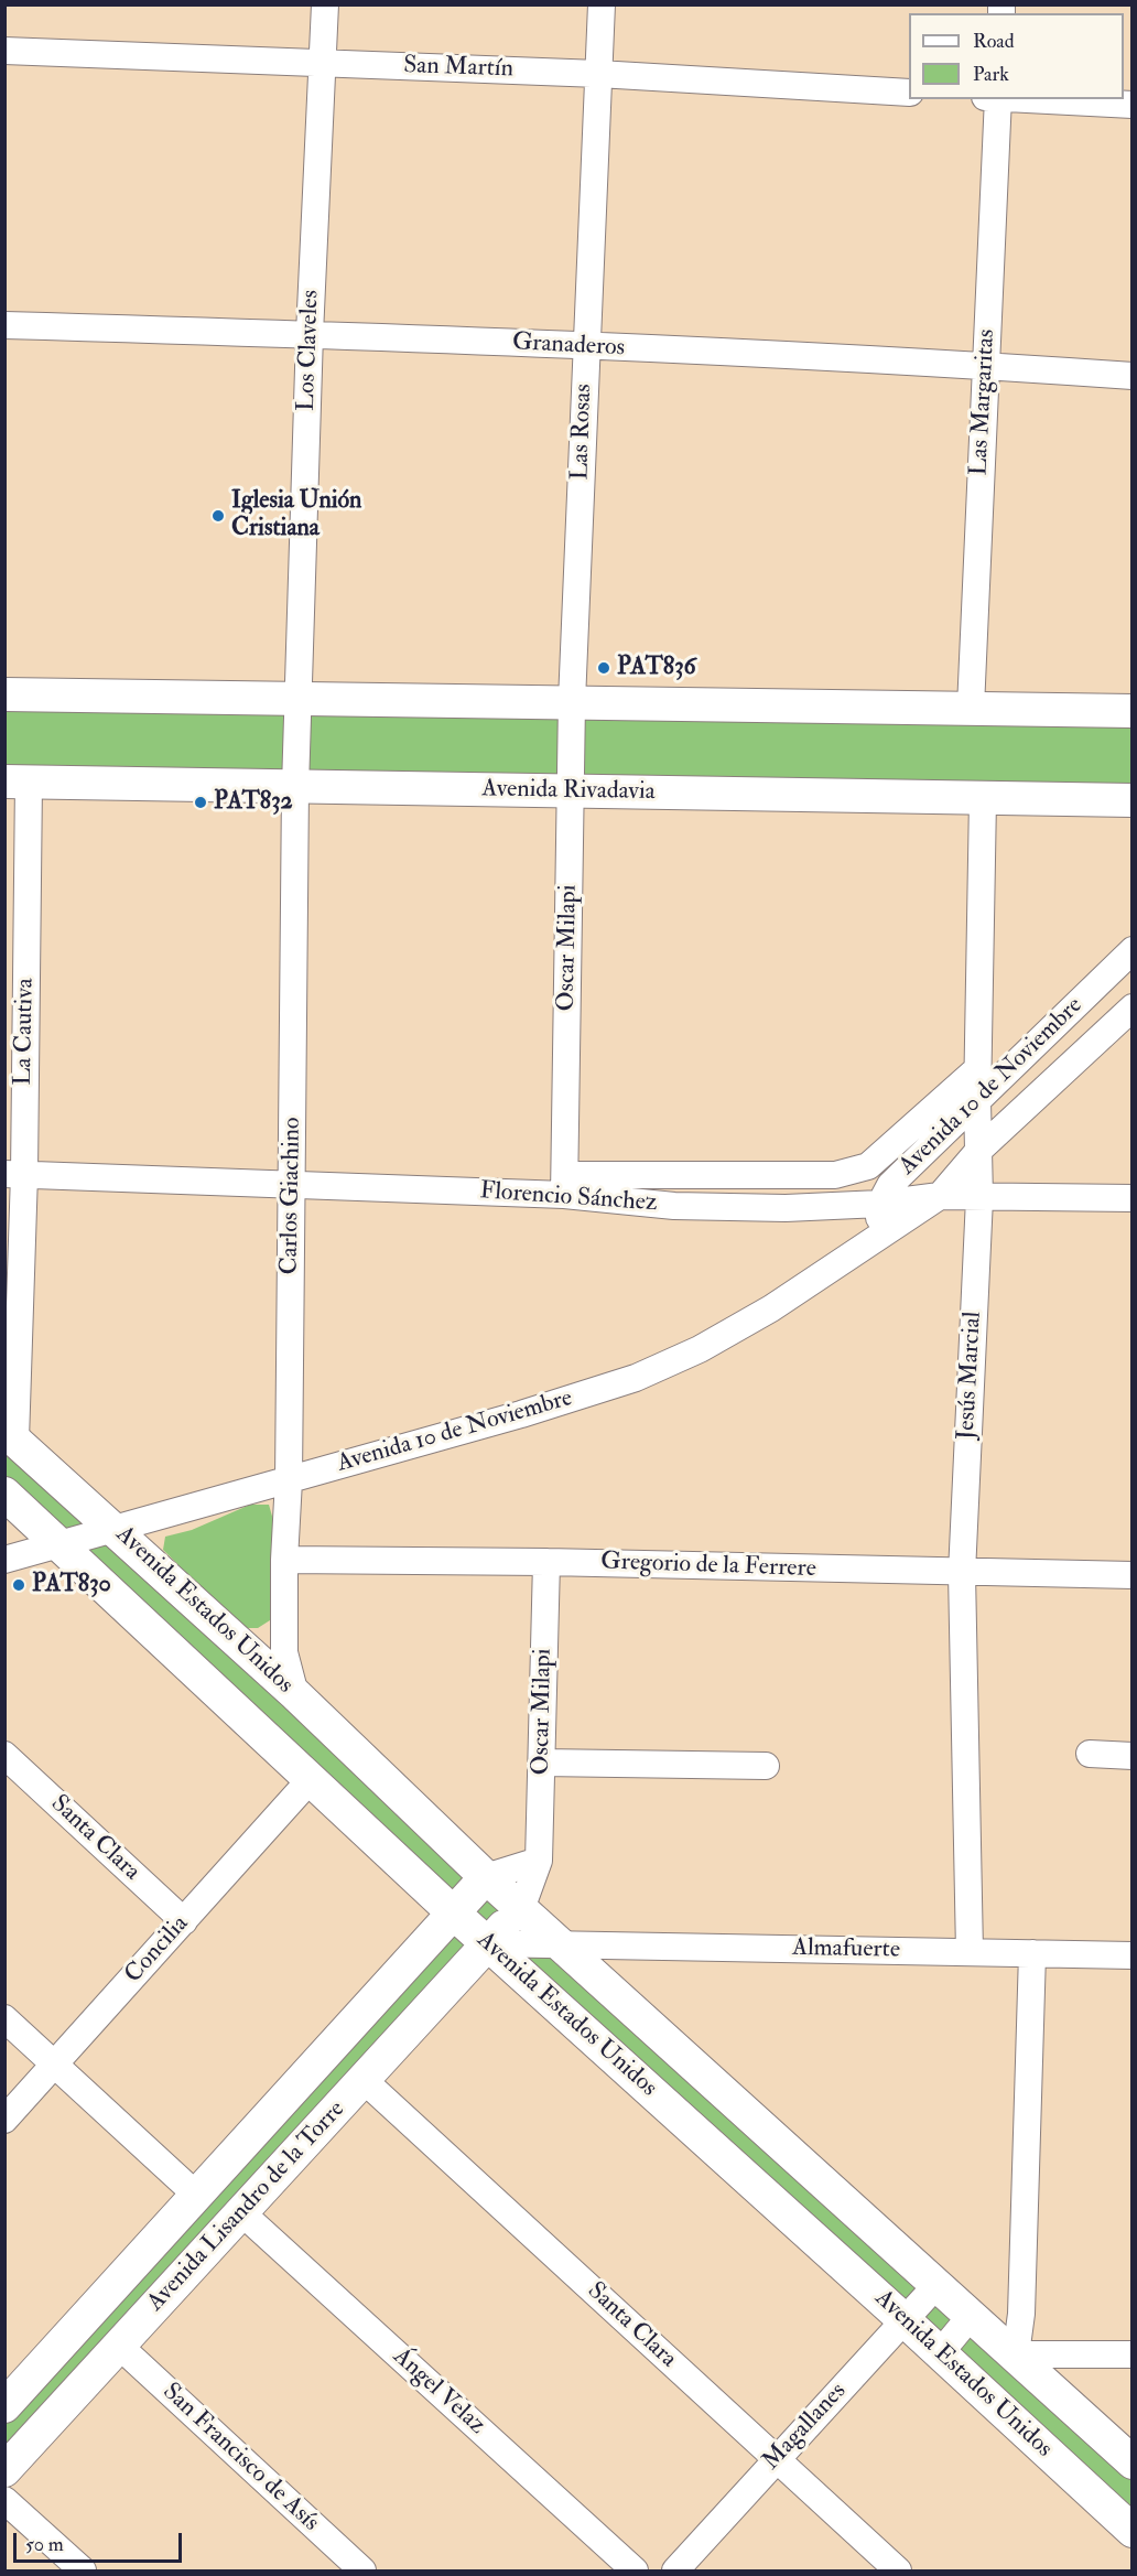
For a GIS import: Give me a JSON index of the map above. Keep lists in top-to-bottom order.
{
  "streets": {
    "main road": ["Avenida Rivadavia", "Avenida Estados Unidos", "Avenida Lisandro de la Torre"],
    "street": [
      "San Martín",
      "Granaderos",
      "Los Claveles",
      "Las Margaritas",
      "Las Rosas",
      "Oscar Milapi",
      "La Cautiva",
      "Avenida 10 de Noviembre",
      "Carlos Giachino",
      "Florencio Sánchez",
      "Jesús Marcial",
      "Gregorio de la Ferrere",
      "Santa Clara",
      "Concilia",
      "Almafuerte",
      "Ángel Velaz",
      "Magallanes",
      "San Francisco de Asís"
    ]
  },
  "crossings": [
    ["San Martín", "Los Claveles"],
    ["San Martín", "Las Rosas"],
    ["Granaderos", "Los Claveles"],
    ["Granaderos", "Las Margaritas"],
    ["Granaderos", "Las Rosas"],
    ["Los Claveles", "Carlos Giachino"],
    ["Las Rosas", "Oscar Milapi"],
    ["Avenida Rivadavia", "Oscar Milapi"],
    ["Avenida Rivadavia", "La Cautiva"],
    ["Avenida Rivadavia", "Carlos Giachino"],
    ["Avenida Rivadavia", "Jesús Marcial"],
    ["Oscar Milapi", "Florencio Sánchez"],
    ["Oscar Milapi", "Gregorio de la Ferrere"],
    ["Oscar Milapi", "Avenida Estados Unidos"],
    ["Oscar Milapi", "Avenida Lisandro de la Torre"],
    ["La Cautiva", "Florencio Sánchez"],
    ["La Cautiva", "Avenida Estados Unidos"],
    ["Avenida 10 de Noviembre", "Carlos Giachino"],
    ["Avenida 10 de Noviembre", "Florencio Sánchez"],
    ["Avenida 10 de Noviembre", "Jesús Marcial"],
    ["Avenida 10 de Noviembre", "Avenida Estados Unidos"],
    ["Carlos Giachino", "Florencio Sánchez"],
    ["Carlos Giachino", "Gregorio de la Ferrere"],
    ["Carlos Giachino", "Avenida Estados Unidos"],
    ["Florencio Sánchez", "Jesús Marcial"],
    ["Jesús Marcial", "Gregorio de la Ferrere"],
    ["Jesús Marcial", "Almafuerte"],
    ["Avenida Estados Unidos", "Concilia"],
    ["Avenida Estados Unidos", "Almafuerte"],
    ["Avenida Estados Unidos", "Avenida Lisandro de la Torre"],
    ["Avenida Estados Unidos", "Magallanes"],
    ["Santa Clara", "Concilia"],
    ["Santa Clara", "Avenida Lisandro de la Torre"],
    ["Santa Clara", "Magallanes"],
    ["Almafuerte", "Avenida Lisandro de la Torre"],
    ["Avenida Lisandro de la Torre", "Ángel Velaz"],
    ["Avenida Lisandro de la Torre", "San Francisco de Asís"]
  ],
  "places": [
    "Iglesia Unión Cristiana",
    "PAT836",
    "PAT832",
    "PAT830"
  ],
  "legend": ["Road", "Park"],
  "scale_bar": "50 m"
}
